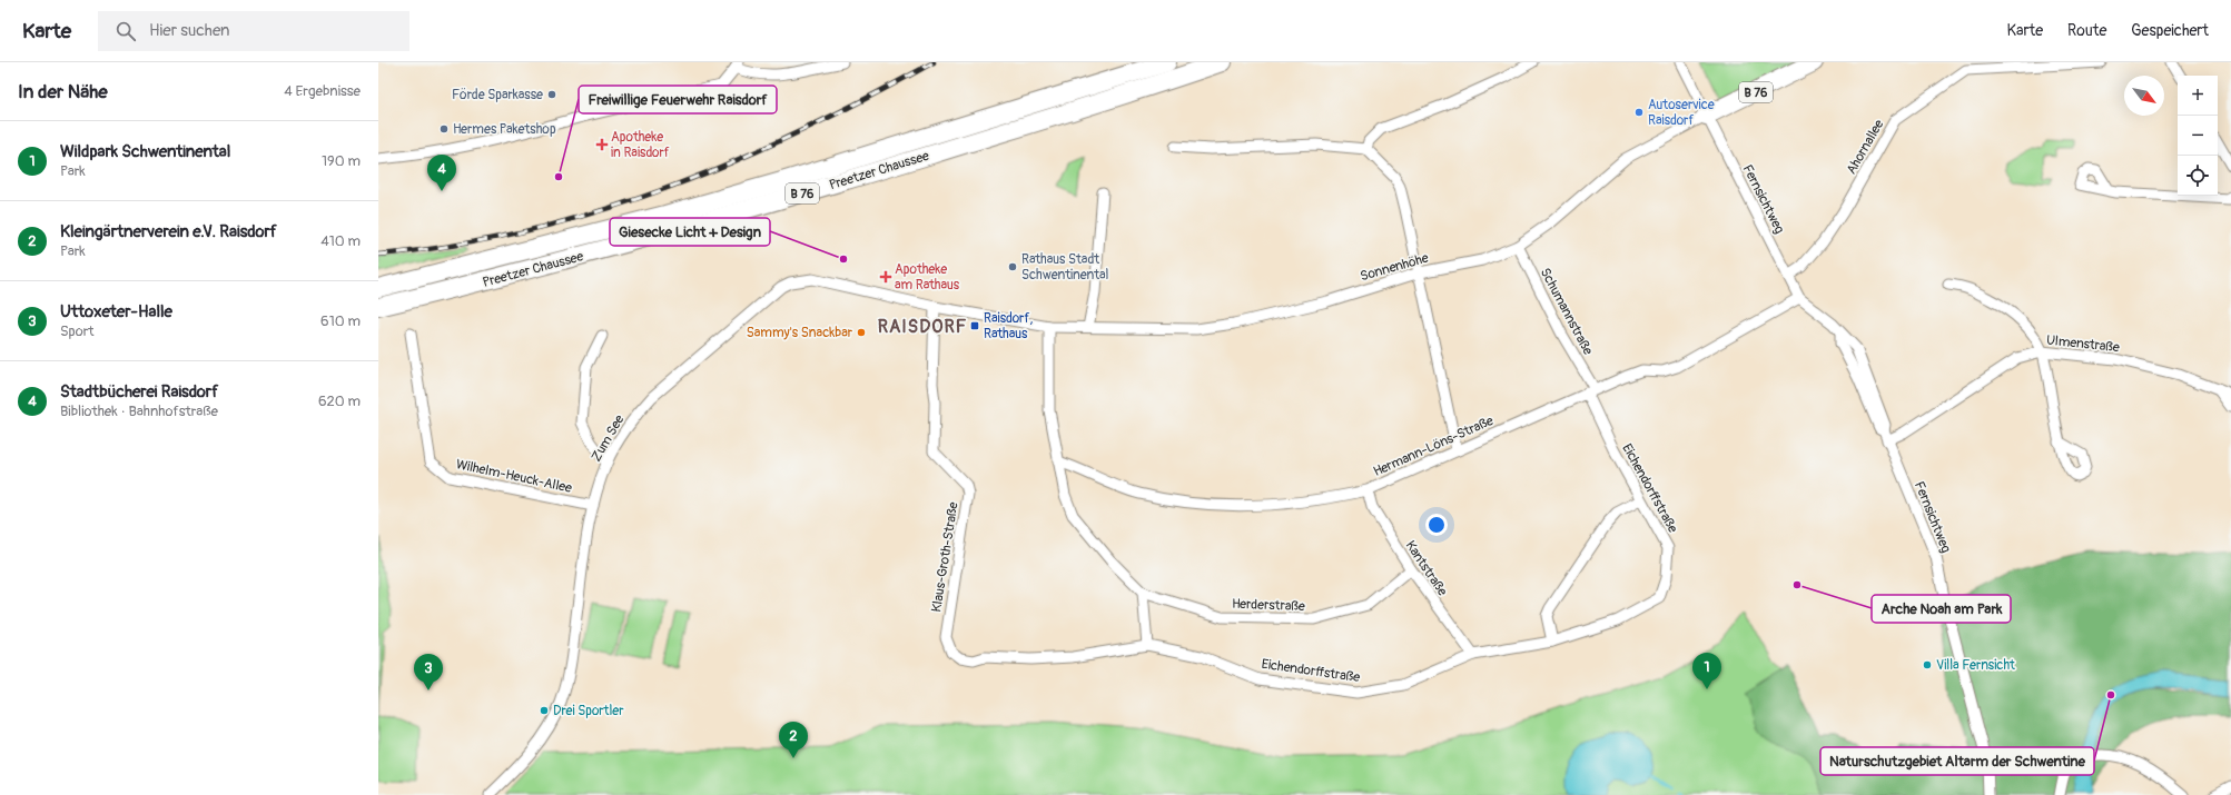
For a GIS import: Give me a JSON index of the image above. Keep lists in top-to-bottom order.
{
  "streets": {
    "highway": ["B 76", "Preetzer Chaussee"],
    "street": [
      "Ahornallee",
      "Fernsichtweg",
      "Sonnenhöhe",
      "Schumannstraße",
      "Ulmenstraße",
      "Zum See",
      "Hermann-Löns-Straße",
      "Wilhelm-Heuck-Allee",
      "Eichendorffstraße",
      "Klaus-Groth-Straße",
      "Kantstraße",
      "Herderstraße"
    ]
  },
  "crossings": [
    ["B 76", "Fernsichtweg"],
    ["B 76", "Sonnenhöhe"],
    ["Ahornallee", "Fernsichtweg"],
    ["Fernsichtweg", "Sonnenhöhe"],
    ["Fernsichtweg", "Ulmenstraße"],
    ["Fernsichtweg", "Hermann-Löns-Straße"],
    ["Sonnenhöhe", "Schumannstraße"],
    ["Sonnenhöhe", "Zum See"],
    ["Schumannstraße", "Hermann-Löns-Straße"],
    ["Schumannstraße", "Eichendorffstraße"],
    ["Zum See", "Wilhelm-Heuck-Allee"],
    ["Zum See", "Klaus-Groth-Straße"],
    ["Hermann-Löns-Straße", "Eichendorffstraße"],
    ["Hermann-Löns-Straße", "Kantstraße"],
    ["Eichendorffstraße", "Klaus-Groth-Straße"],
    ["Eichendorffstraße", "Kantstraße"],
    ["Kantstraße", "Herderstraße"]
  ],
  "districts": ["RAISDORF"],
  "places": {
    "other": [
      "Förde Sparkasse",
      "Autoservice Raisdorf",
      "Hermes Paketshop",
      "Freiwillige Feuerwehr Raisdorf",
      "Giesecke Licht + Design",
      "Rathaus Stadt Schwentinental",
      "Sammy's Snackbar",
      "Arche Noah am Park",
      "Villa Fernsicht",
      "Naturschutzgebiet Altarm der Schwentine",
      "Drei Sportler"
    ],
    "health": ["Apotheke in Raisdorf", "Apotheke am Rathaus"],
    "transit": ["Raisdorf, Rathaus"]
  },
  "north": "bottom right",
  "page": {
    "header": "Karte",
    "search": "Hier suchen",
    "nav": ["Karte", "Route", "Gespeichert"],
    "heading": ["In der Nähe", "4 Ergebnisse"],
    "map_buttons": ["+", "−"],
    "list": [
      {
        "mark": "1",
        "name": "Wildpark Schwentinental",
        "note": "Park",
        "value": "190 m"
      },
      {
        "mark": "2",
        "name": "Kleingärtnerverein e.V. Raisdorf",
        "note": "Park",
        "value": "410 m"
      },
      {
        "mark": "3",
        "name": "Uttoxeter-Halle",
        "note": "Sport",
        "value": "610 m"
      },
      {
        "mark": "4",
        "name": "Stadtbücherei Raisdorf",
        "note": "Bibliothek · Bahnhofstraße",
        "value": "620 m"
      }
    ],
    "pins": [
      "4",
      "1",
      "3",
      "2"
    ]
  }
}
